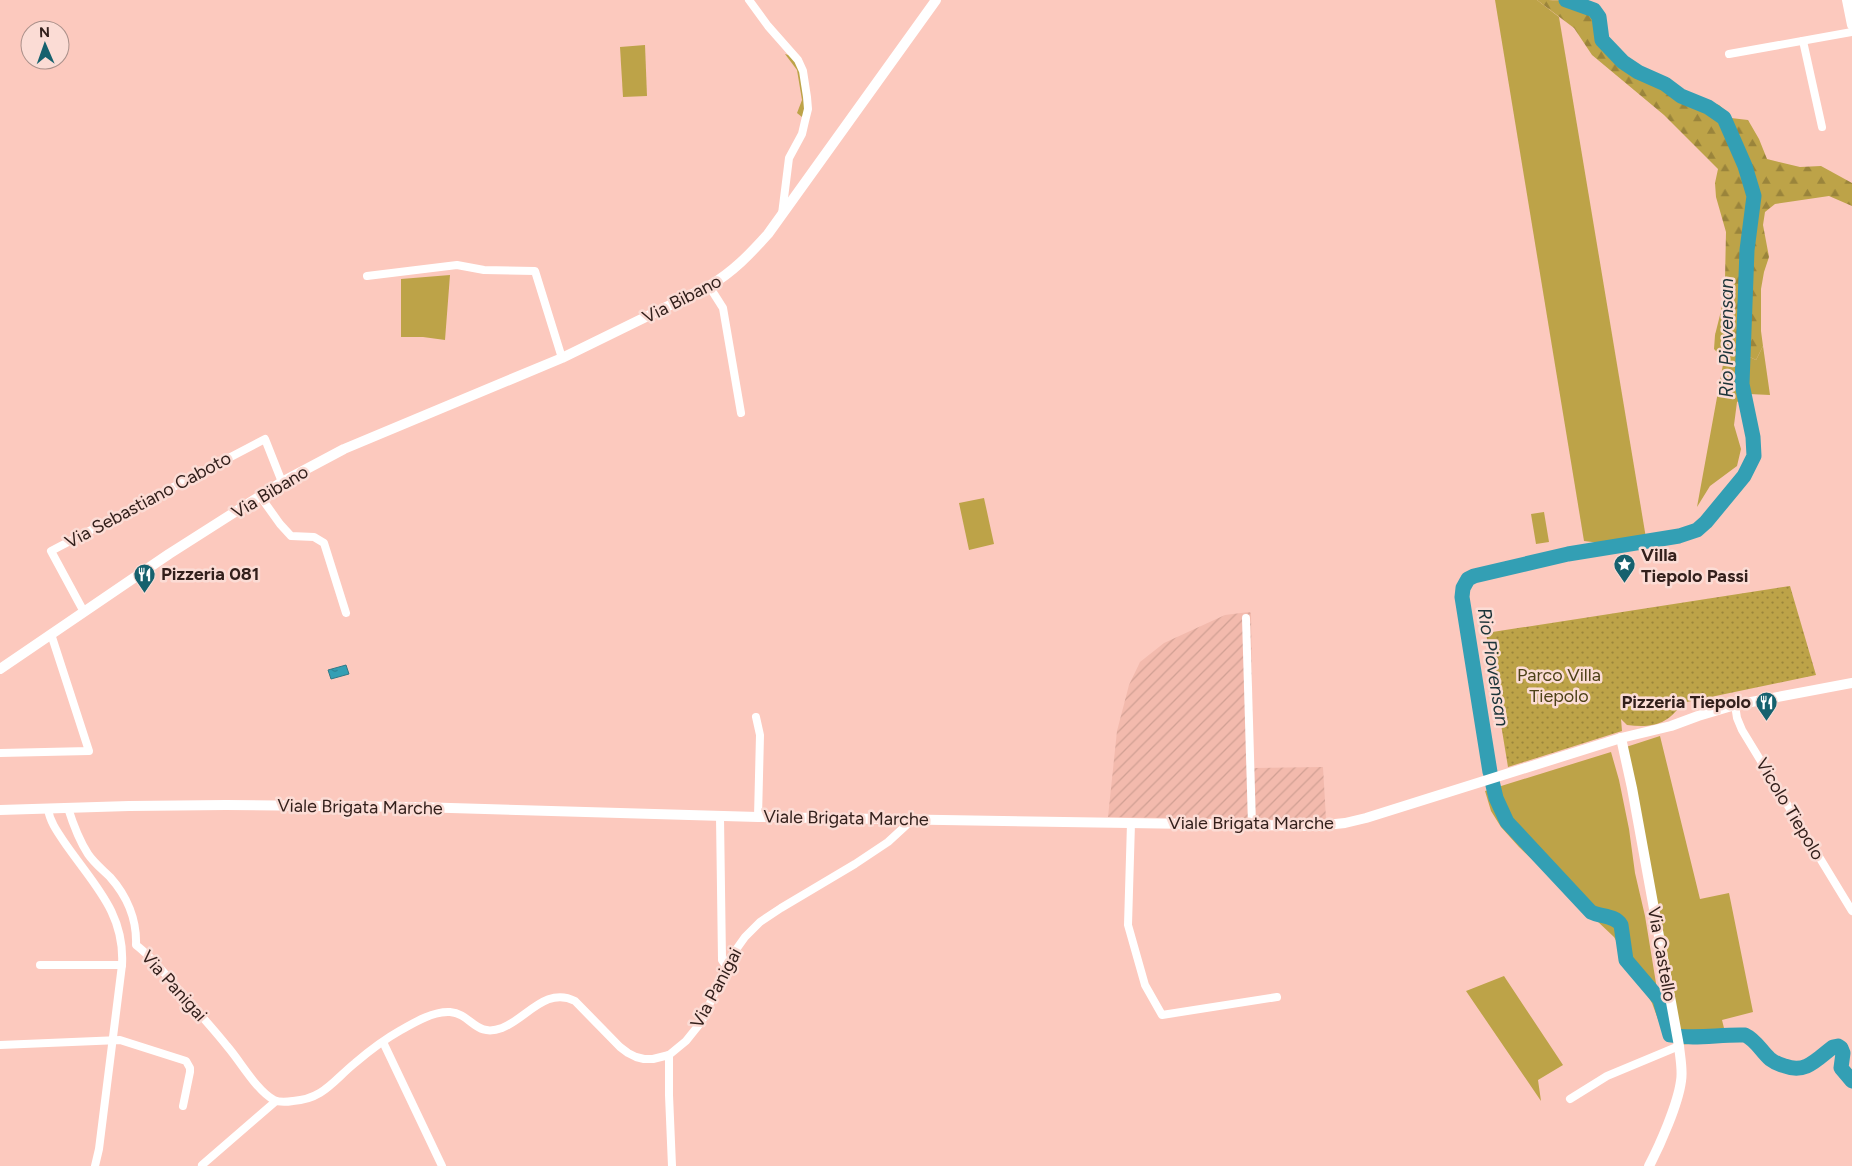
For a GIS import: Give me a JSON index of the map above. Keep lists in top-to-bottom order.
{
  "streets": {
    "street": [
      "Via Bibano",
      "Via Sebastiano Caboto",
      "Viale Brigata Marche",
      "Vicolo Tiepolo",
      "Via Castello",
      "Via Panigai"
    ]
  },
  "crossings": [
    ["Via Bibano", "Via Sebastiano Caboto"],
    ["Viale Brigata Marche", "Vicolo Tiepolo"],
    ["Viale Brigata Marche", "Via Castello"],
    ["Viale Brigata Marche", "Via Panigai"]
  ],
  "water": ["Rio Piovensan"],
  "parks": ["Parco Villa Tiepolo"],
  "places": {
    "place": ["Villa Tiepolo Passi"],
    "restaurant": ["Pizzeria 081", "Pizzeria Tiepolo"]
  },
  "north": "top"
}
